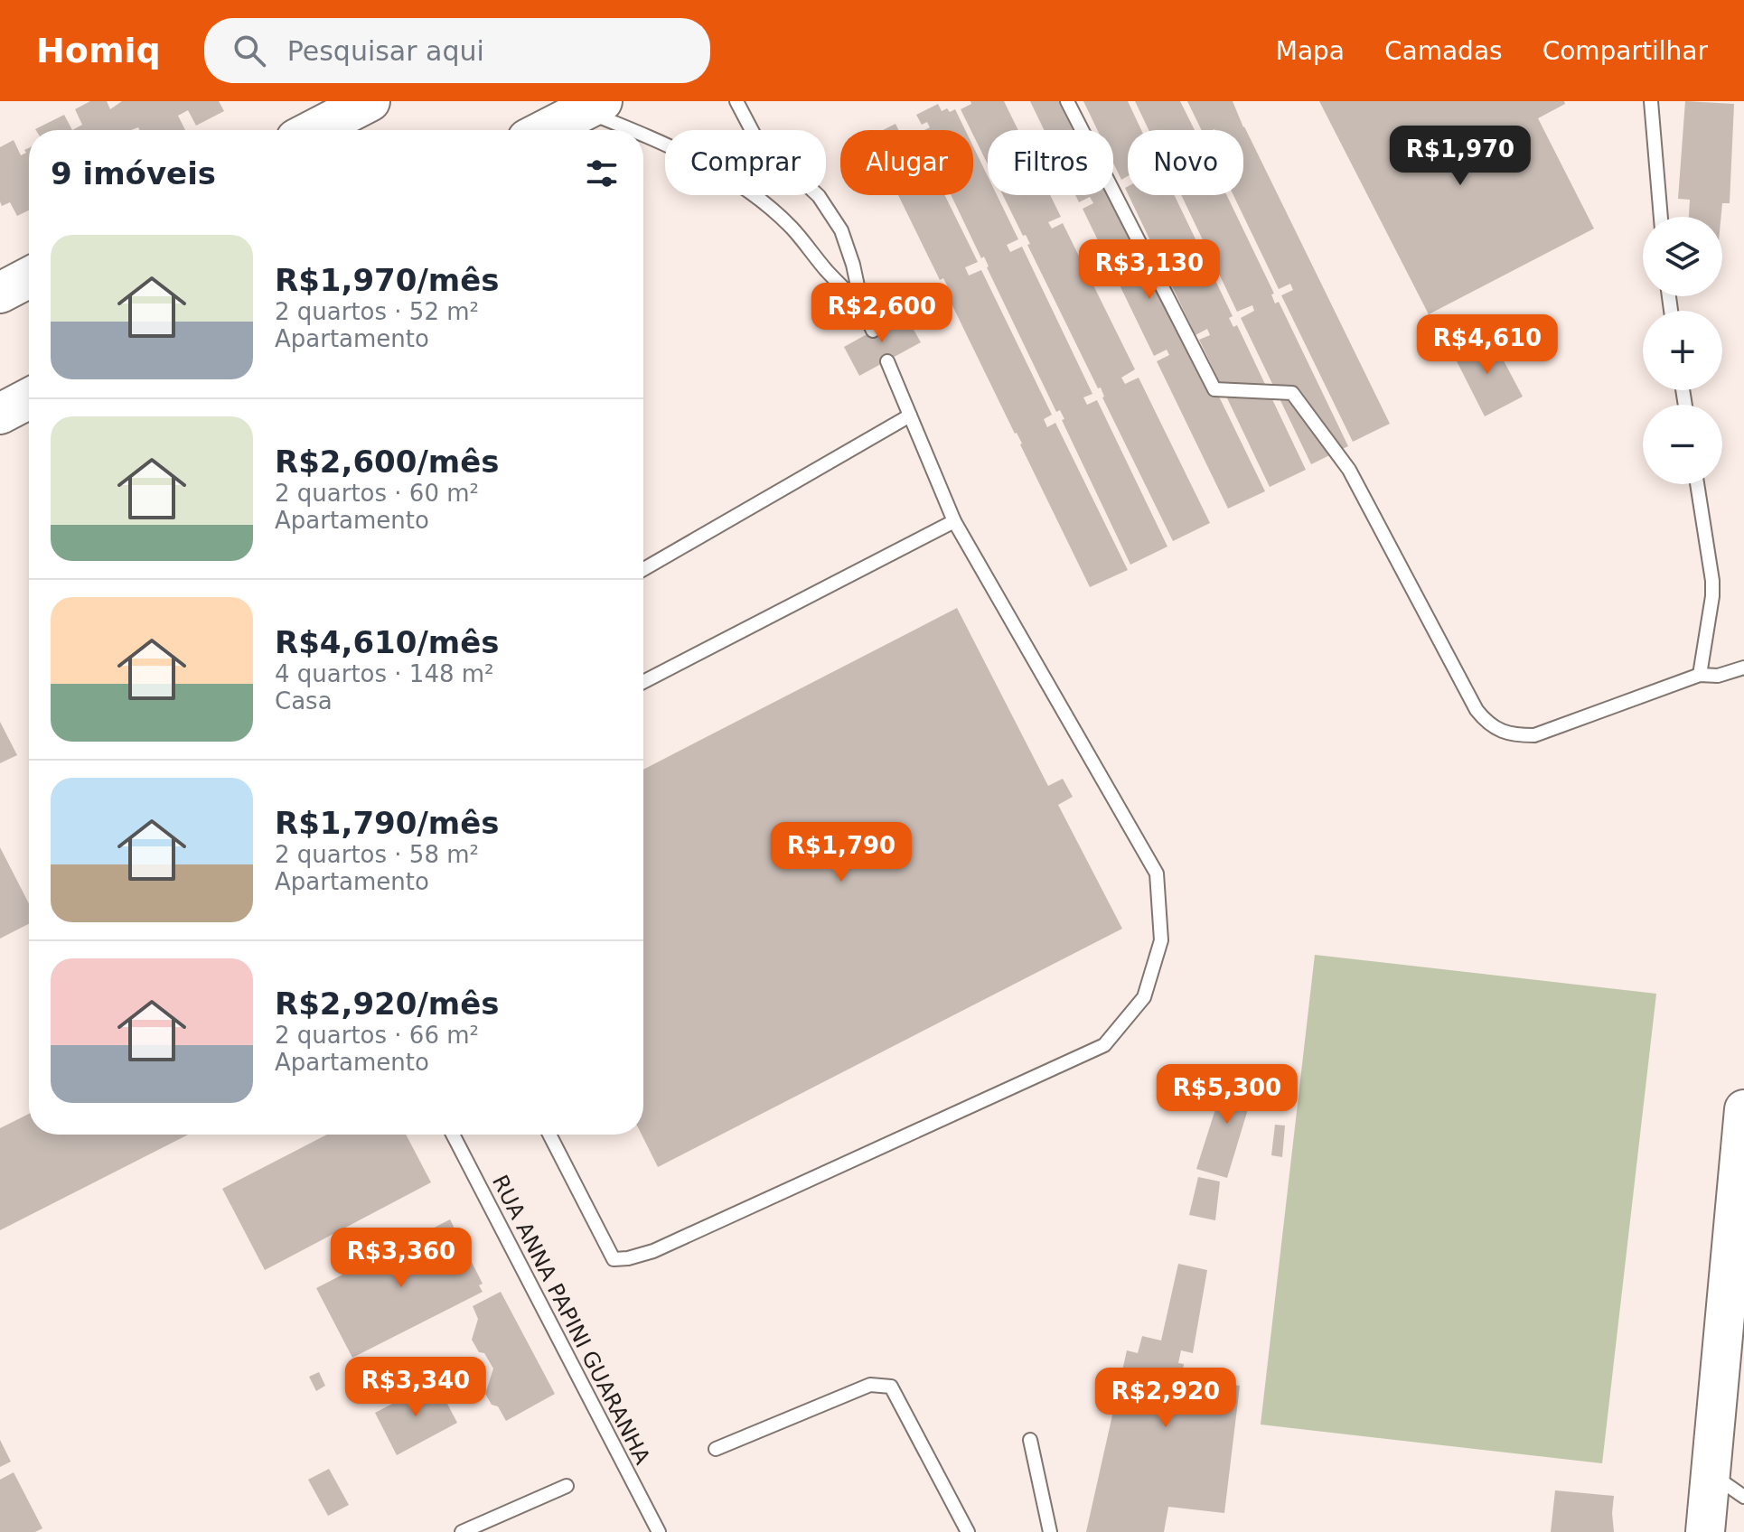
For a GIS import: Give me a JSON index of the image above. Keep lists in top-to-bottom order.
{
  "streets": {
    "lane": ["RUA ANNA PAPINI GUARANHA"]
  },
  "page": {
    "header": "Homiq",
    "search": "Pesquisar aqui",
    "nav": ["Mapa", "Camadas", "Compartilhar"],
    "price": [
      "R$1,970",
      "R$3,130",
      "R$2,600",
      "R$4,610",
      "R$1,790",
      "R$5,300",
      "R$3,360",
      "R$3,340",
      "R$2,920"
    ],
    "chip": [
      "Comprar",
      "Alugar",
      "Filtros",
      "Novo"
    ],
    "heading": "9 imóveis",
    "map_buttons": ["+", "−"],
    "list": [
      {
        "name": "R$1,970/mês",
        "note": "2 quartos · 52 m² · Apartamento"
      },
      {
        "name": "R$2,600/mês",
        "note": "2 quartos · 60 m² · Apartamento"
      },
      {
        "name": "R$4,610/mês",
        "note": "4 quartos · 148 m² · Casa"
      },
      {
        "name": "R$1,790/mês",
        "note": "2 quartos · 58 m² · Apartamento"
      },
      {
        "name": "R$2,920/mês",
        "note": "2 quartos · 66 m² · Apartamento"
      }
    ]
  }
}
